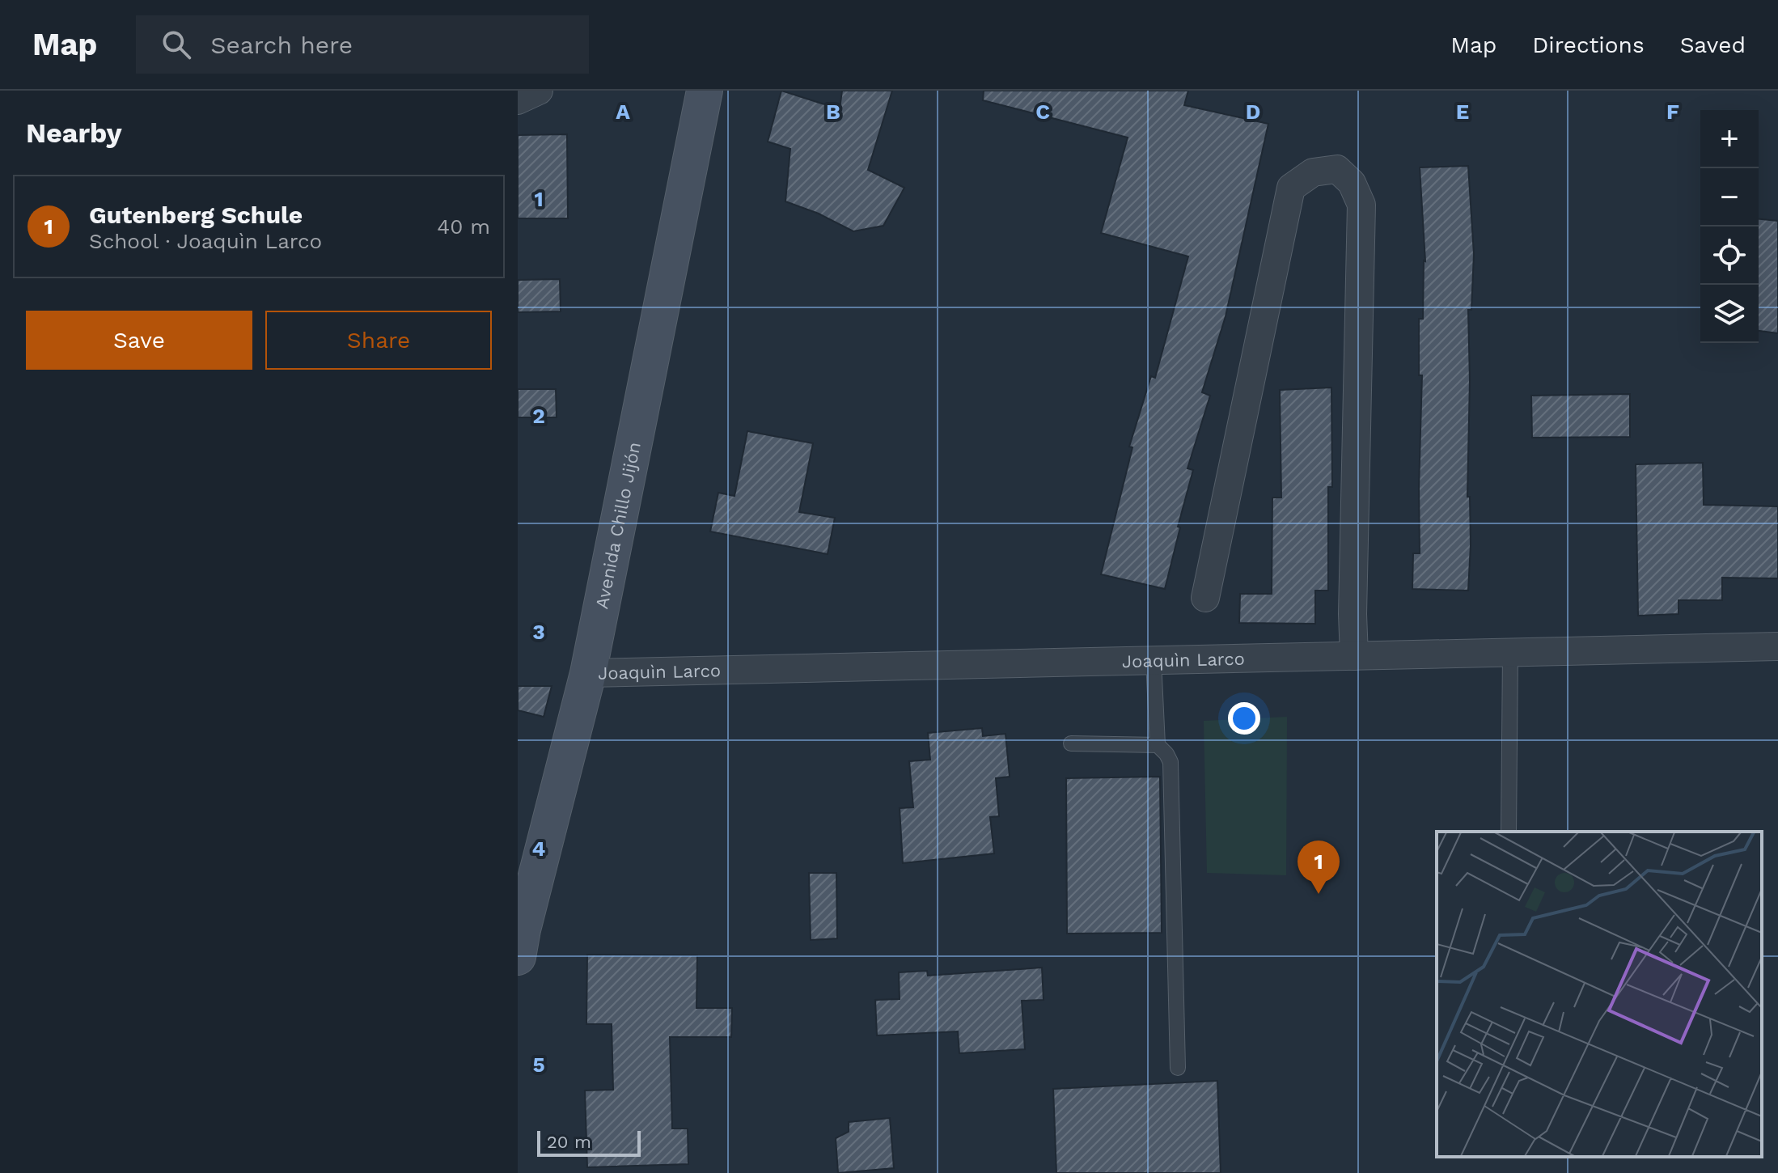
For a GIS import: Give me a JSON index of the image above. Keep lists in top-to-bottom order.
{
  "streets": {
    "street": ["Avenida Chillo Jijón", "Joaquìn Larco"]
  },
  "crossings": [
    ["Avenida Chillo Jijón", "Joaquìn Larco"]
  ],
  "scale_bar": "20 m",
  "page": {
    "header": "Map",
    "search": "Search here",
    "nav": ["Map", "Directions", "Saved"],
    "heading": "Nearby",
    "map_buttons": ["+", "−"],
    "list": [
      {
        "mark": "1",
        "name": "Gutenberg Schule",
        "note": "School · Joaquìn Larco",
        "value": "40 m"
      }
    ],
    "buttons": ["Save", "Share"],
    "pins": "1",
    "scale": "20 m"
  },
  "grid": {
    "columns": [
      "A",
      "B",
      "C",
      "D",
      "E",
      "F"
    ],
    "rows": [
      "1",
      "2",
      "3",
      "4",
      "5"
    ]
  }
}
